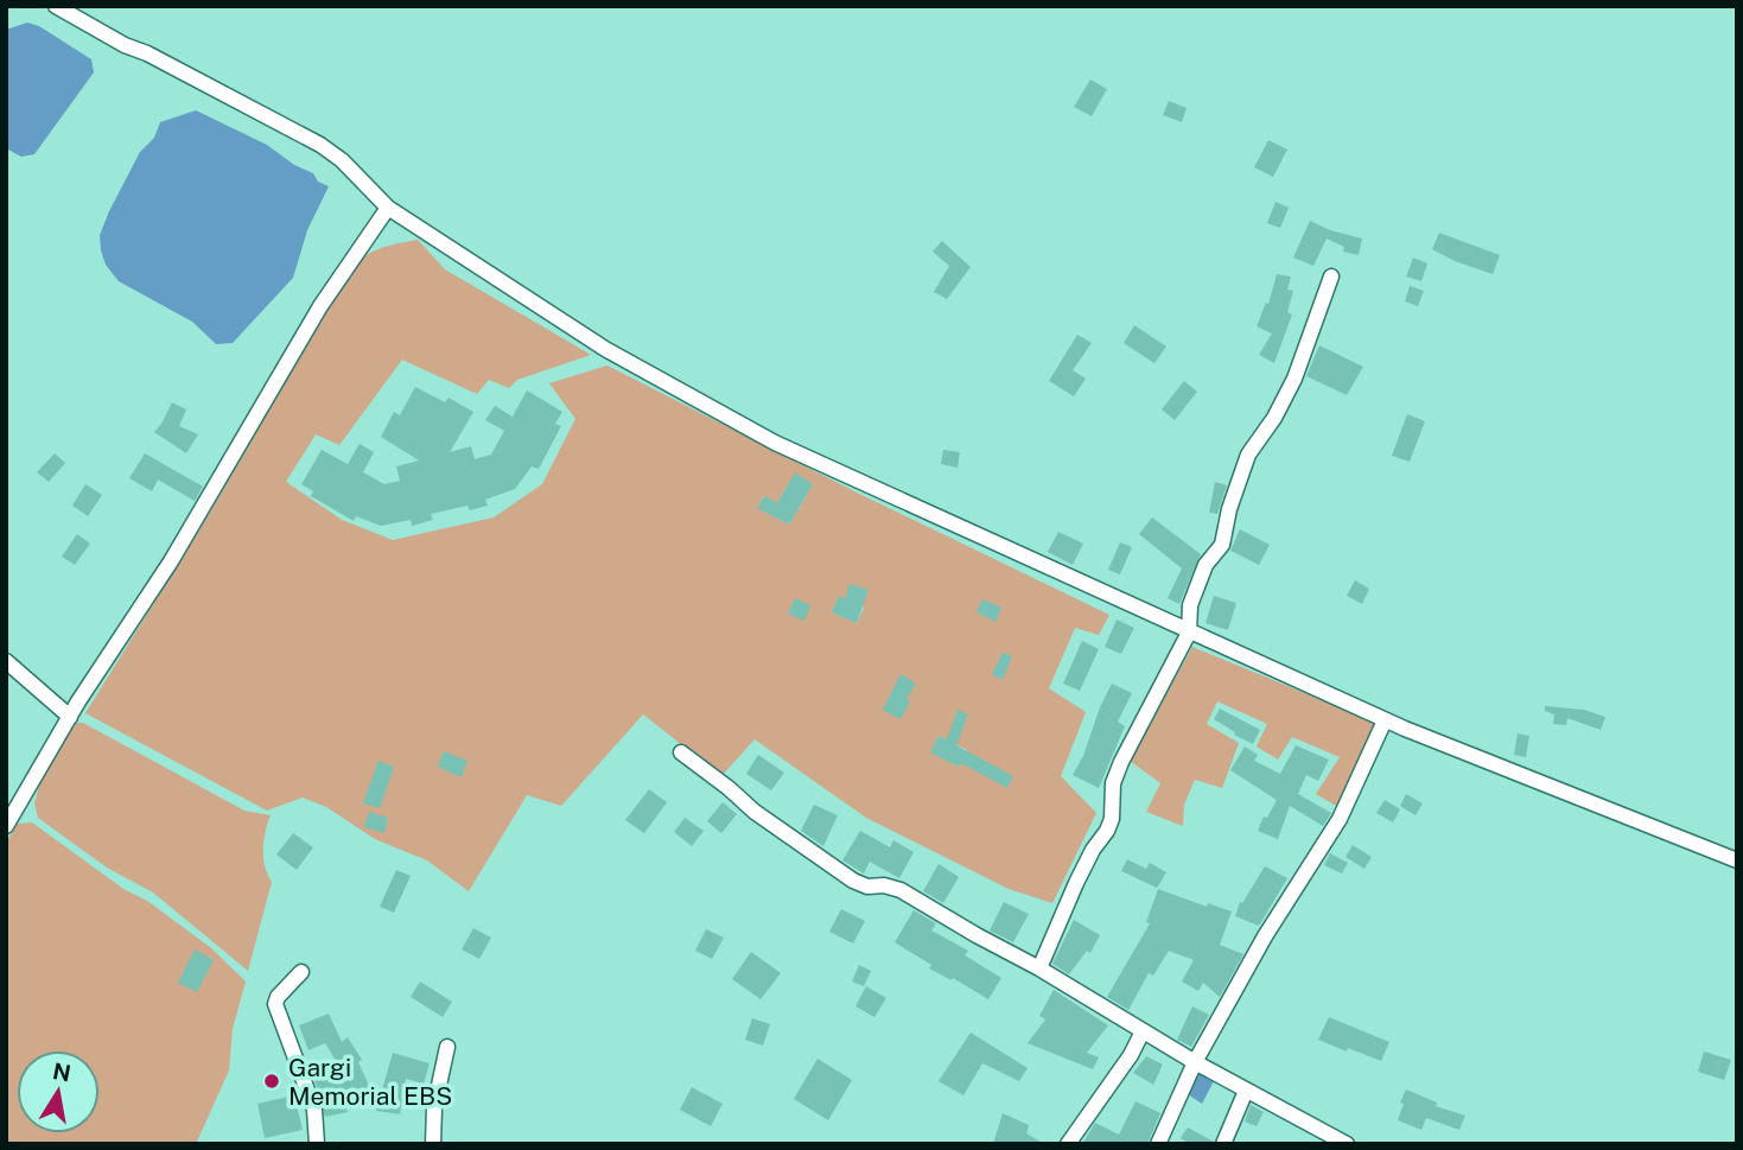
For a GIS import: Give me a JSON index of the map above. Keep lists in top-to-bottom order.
{
  "places": ["Gargi Memorial EBS"],
  "north": "top"
}
